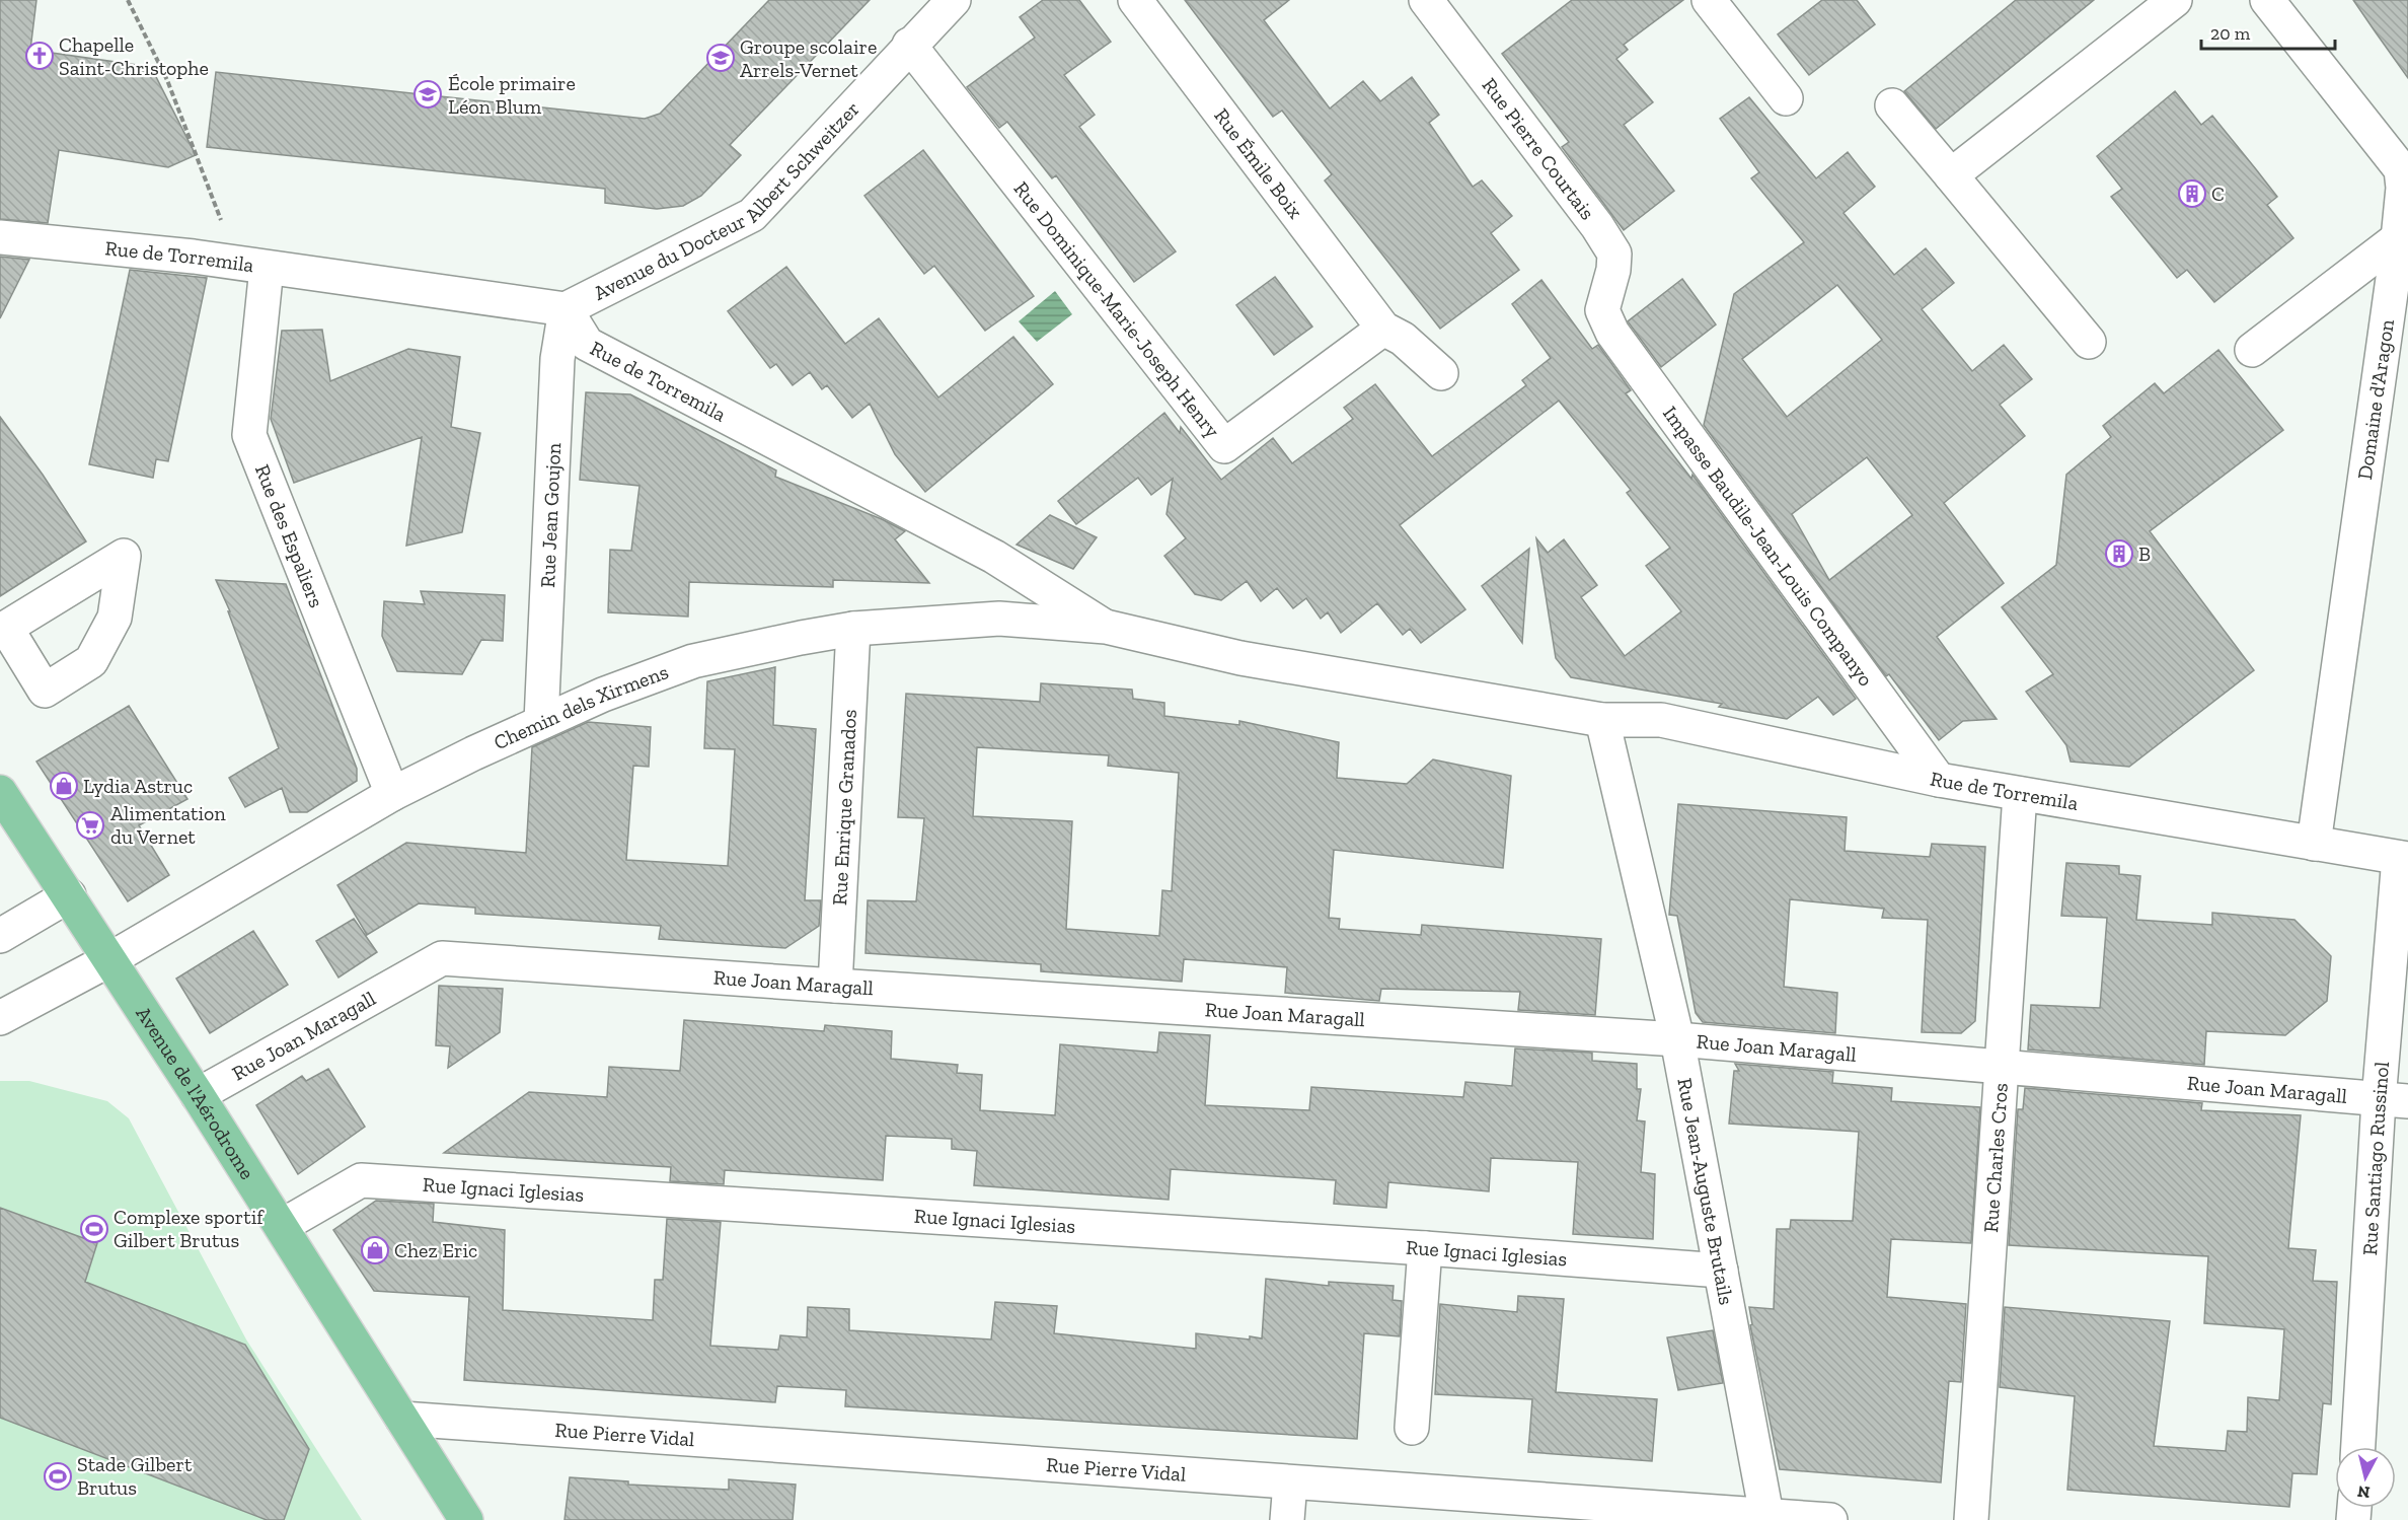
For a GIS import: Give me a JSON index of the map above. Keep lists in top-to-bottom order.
{
  "streets": {
    "main road": ["Avenue de l'Aérodrome"],
    "street": [
      "Rue Pierre Courtais",
      "Rue Émile Boix",
      "Avenue du Docteur Albert Schweitzer",
      "Rue de Torremila",
      "Rue Dominique-Marie-Joseph Henry",
      "Domaine d'Aragon",
      "Rue Jean Goujon",
      "Rue des Espaliers",
      "Impasse Baudile-Jean-Louis Companyo",
      "Chemin dels Xirmens",
      "Rue Enrique Granados",
      "Rue Joan Maragall",
      "Rue Charles Cros",
      "Rue Santiago Russinol",
      "Rue Ignaci Iglesias",
      "Rue Jean-Auguste Brutails",
      "Rue Pierre Vidal"
    ]
  },
  "crossings": [
    ["Rue Pierre Courtais", "Impasse Baudile-Jean-Louis Companyo"],
    ["Rue Émile Boix", "Rue Dominique-Marie-Joseph Henry"],
    ["Avenue du Docteur Albert Schweitzer", "Rue de Torremila"],
    ["Avenue du Docteur Albert Schweitzer", "Rue Dominique-Marie-Joseph Henry"],
    ["Avenue du Docteur Albert Schweitzer", "Rue Jean Goujon"],
    ["Rue de Torremila", "Domaine d'Aragon"],
    ["Rue de Torremila", "Rue Jean Goujon"],
    ["Rue de Torremila", "Rue des Espaliers"],
    ["Rue de Torremila", "Impasse Baudile-Jean-Louis Companyo"],
    ["Rue de Torremila", "Chemin dels Xirmens"],
    ["Rue de Torremila", "Rue Charles Cros"],
    ["Rue de Torremila", "Rue Santiago Russinol"],
    ["Rue de Torremila", "Rue Jean-Auguste Brutails"],
    ["Rue Jean Goujon", "Chemin dels Xirmens"],
    ["Rue des Espaliers", "Chemin dels Xirmens"],
    ["Chemin dels Xirmens", "Rue Enrique Granados"],
    ["Chemin dels Xirmens", "Avenue de l'Aérodrome"],
    ["Rue Enrique Granados", "Rue Joan Maragall"],
    ["Rue Joan Maragall", "Avenue de l'Aérodrome"],
    ["Rue Joan Maragall", "Rue Charles Cros"],
    ["Rue Joan Maragall", "Rue Santiago Russinol"],
    ["Rue Joan Maragall", "Rue Jean-Auguste Brutails"],
    ["Avenue de l'Aérodrome", "Rue Ignaci Iglesias"],
    ["Avenue de l'Aérodrome", "Rue Pierre Vidal"],
    ["Rue Ignaci Iglesias", "Rue Jean-Auguste Brutails"],
    ["Rue Jean-Auguste Brutails", "Rue Pierre Vidal"]
  ],
  "places": {
    "church": ["Chapelle Saint-Christophe"],
    "school or university": ["Groupe scolaire Arrels-Vernet", "École primaire Léon Blum"],
    "building": ["C", "B"],
    "shop": ["Lydia Astruc", "Chez Eric"],
    "supermarket": ["Alimentation du Vernet"],
    "sports": ["Complexe sportif Gilbert Brutus", "Stade Gilbert Brutus"]
  },
  "scale_bar": "20 m",
  "north": "bottom"
}
